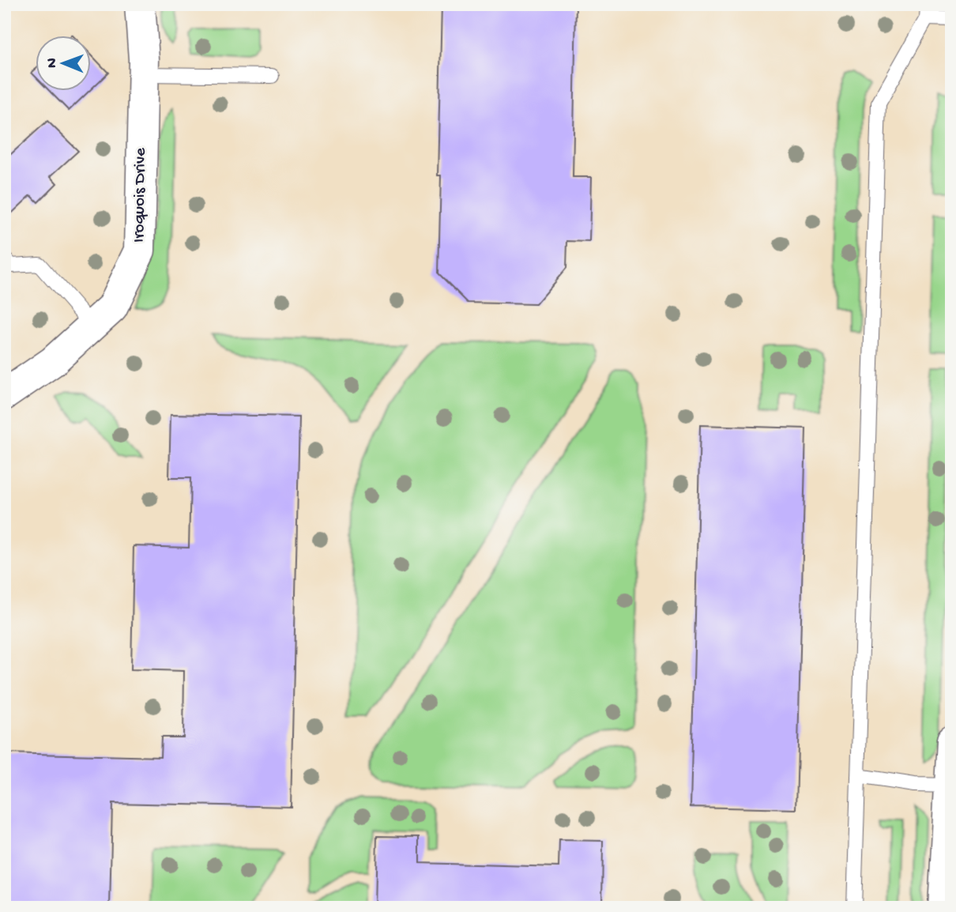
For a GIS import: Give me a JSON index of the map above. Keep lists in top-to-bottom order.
{
  "streets": {
    "street": ["Iroquois Drive"]
  },
  "north": "left"
}
